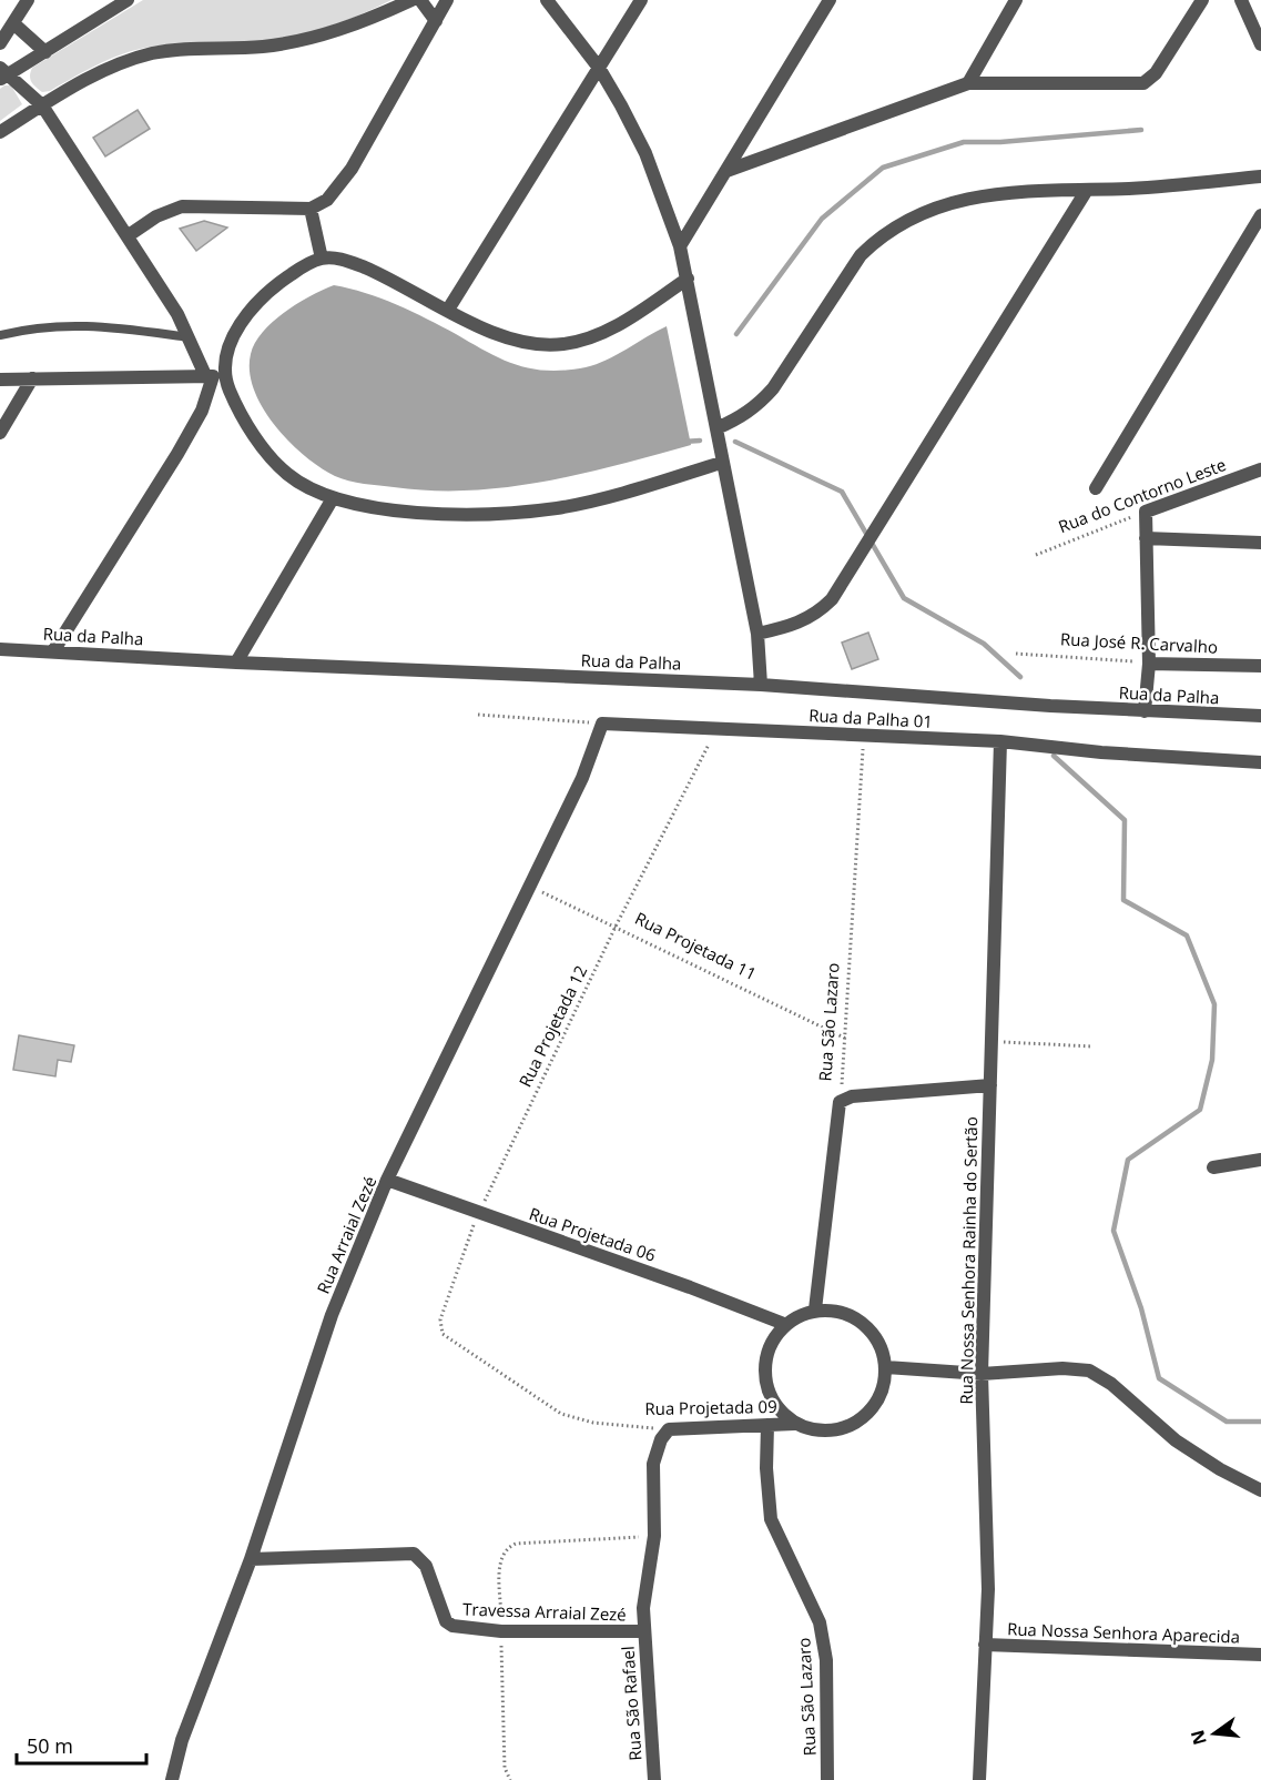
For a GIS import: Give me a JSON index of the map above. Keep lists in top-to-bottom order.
{
  "streets": {
    "street": [
      "Rua do Contorno Leste",
      "Rua da Palha",
      "Rua José R. Carvalho",
      "Rua da Palha 01",
      "Rua São Lazaro",
      "Rua Arraial Zezé",
      "Rua Projetada 06",
      "Rua Nossa Senhora Rainha do Sertão",
      "Rua Projetada 09",
      "Travessa Arraial Zezé",
      "Rua Nossa Senhora Aparecida",
      "Rua São Rafael"
    ],
    "path": ["Rua Projetada 11", "Rua Projetada 12"]
  },
  "crossings": [
    ["Rua da Palha 01", "Rua São Lazaro"],
    ["Rua da Palha 01", "Rua Projetada 12"],
    ["Rua da Palha 01", "Rua Arraial Zezé"],
    ["Rua da Palha 01", "Rua Nossa Senhora Rainha do Sertão"],
    ["Rua Projetada 11", "Rua São Lazaro"],
    ["Rua Projetada 11", "Rua Projetada 12"],
    ["Rua Projetada 11", "Rua Arraial Zezé"],
    ["Rua São Lazaro", "Rua Projetada 06"],
    ["Rua São Lazaro", "Rua Projetada 09"],
    ["Rua Projetada 12", "Rua Projetada 06"],
    ["Rua Projetada 12", "Rua Projetada 09"],
    ["Rua Arraial Zezé", "Rua Projetada 06"],
    ["Rua Arraial Zezé", "Travessa Arraial Zezé"],
    ["Rua Projetada 06", "Rua Projetada 09"],
    ["Rua Nossa Senhora Rainha do Sertão", "Rua Nossa Senhora Aparecida"],
    ["Rua Projetada 09", "Rua São Rafael"],
    ["Travessa Arraial Zezé", "Rua São Rafael"]
  ],
  "scale_bar": "50 m",
  "north": "left"
}
